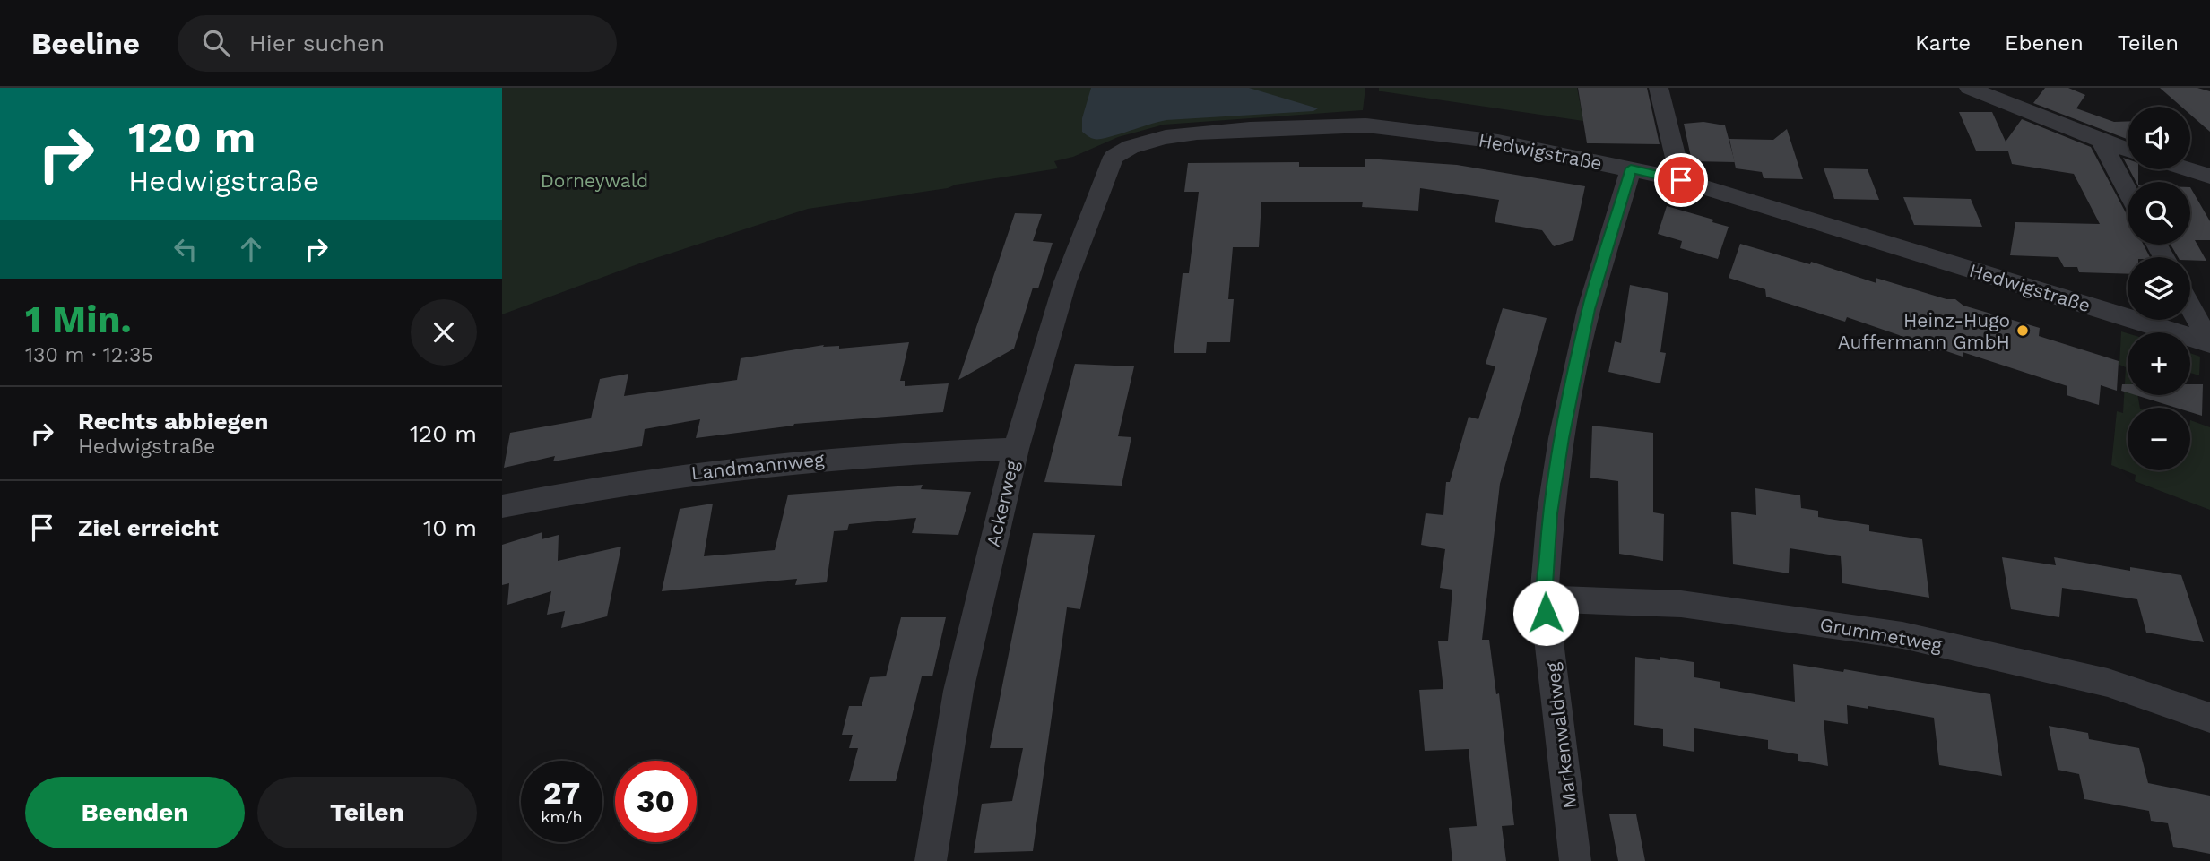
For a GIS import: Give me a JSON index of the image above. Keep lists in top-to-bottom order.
{
  "streets": {
    "street": [
      "Hedwigstraße",
      "Landmannweg",
      "Ackerweg",
      "Grummetweg",
      "Markenwaldweg"
    ]
  },
  "crossings": [
    ["Hedwigstraße", "Ackerweg"],
    ["Hedwigstraße", "Markenwaldweg"],
    ["Landmannweg", "Ackerweg"],
    ["Grummetweg", "Markenwaldweg"]
  ],
  "parks": ["Dorneywald"],
  "places": ["Heinz-Hugo Auffermann GmbH"],
  "page": {
    "header": "Beeline",
    "search": "Hier suchen",
    "nav": ["Karte", "Ebenen", "Teilen"],
    "turn": ["120 m", "Hedwigstraße"],
    "map_buttons": ["+", "−"],
    "heading": ["1 Min.", "130 m · 12:35"],
    "list": [
      {
        "name": "Rechts abbiegen",
        "note": "Hedwigstraße",
        "value": "120 m"
      },
      {
        "name": "Ziel erreicht",
        "value": "10 m"
      }
    ],
    "speed": "27 km/h",
    "limit": "30",
    "buttons": ["Beenden", "Teilen"]
  }
}
